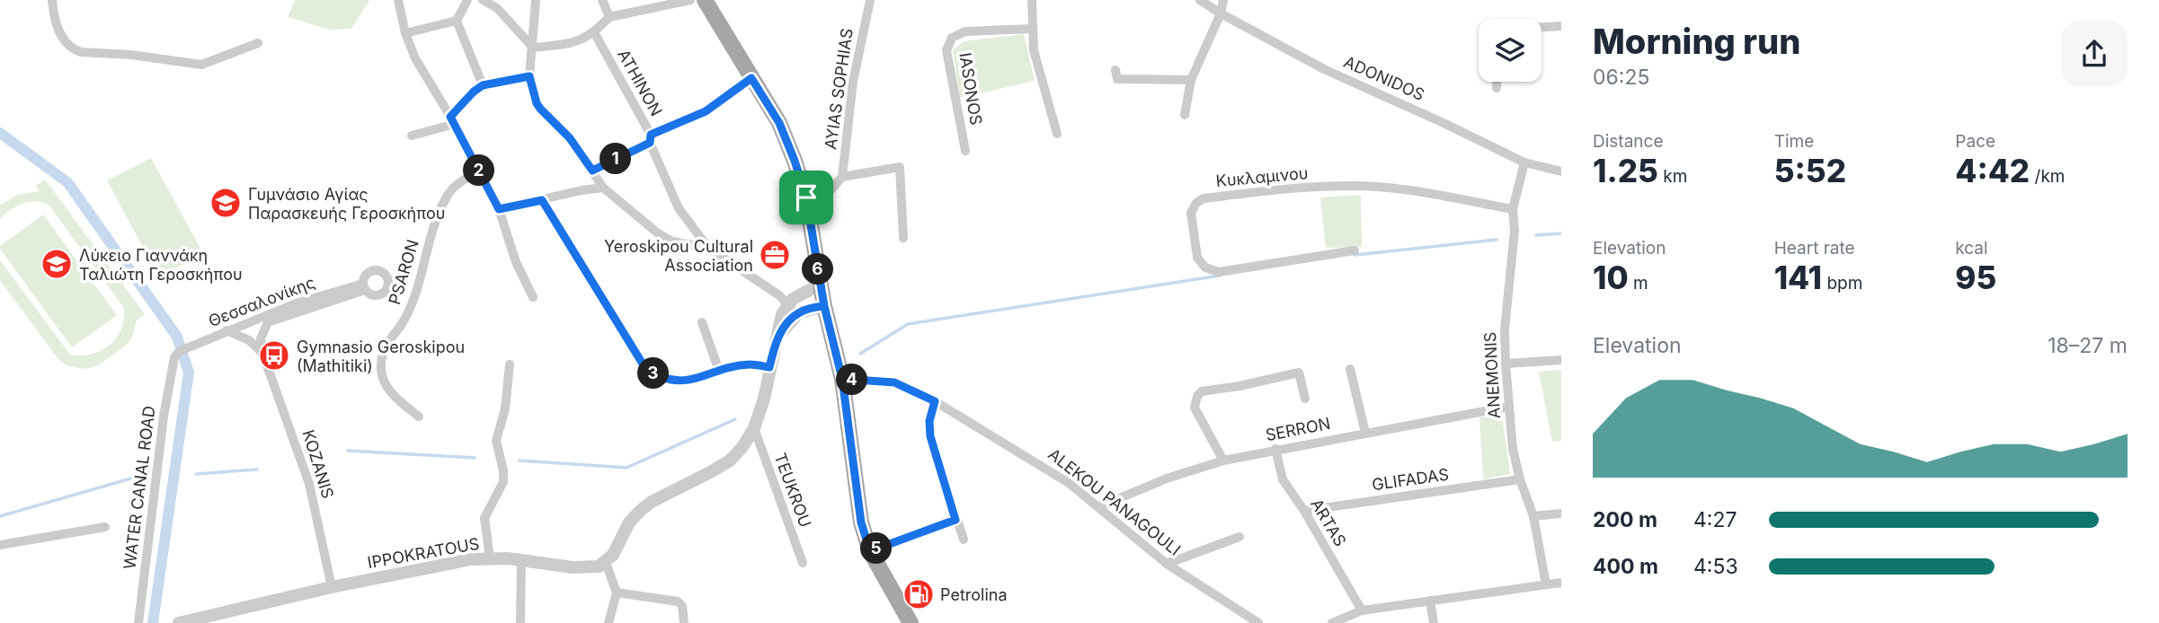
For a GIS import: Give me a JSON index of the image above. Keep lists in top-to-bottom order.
{
  "streets": {
    "street": [
      "ADONIDOS",
      "ATHINON",
      "AYIAS SOPHIAS",
      "IASONOS",
      "Κυκλαμινου",
      "PSARON",
      "Θεσσαλονίκης",
      "ANEMONIS",
      "SERRON",
      "KOZANIS",
      "GLIFADAS",
      "WATER CANAL ROAD",
      "TEUKROU",
      "ALEKOU PANAGOULI",
      "ARTAS",
      "IPPOKRATOUS"
    ]
  },
  "crossings": [
    ["ADONIDOS", "ANEMONIS"],
    ["Κυκλαμινου", "ANEMONIS"],
    ["Θεσσαλονίκης", "KOZANIS"],
    ["Θεσσαλονίκης", "WATER CANAL ROAD"],
    ["ANEMONIS", "SERRON"],
    ["ANEMONIS", "GLIFADAS"],
    ["SERRON", "ALEKOU PANAGOULI"],
    ["SERRON", "ARTAS"],
    ["KOZANIS", "IPPOKRATOUS"],
    ["GLIFADAS", "ARTAS"]
  ],
  "places": {
    "school or university": ["Γυμνάσιο Αγίας Παρασκευής Γεροσκήπου", "Λύκειο Γιαννάκη Ταλιώτη Γεροσκήπου"],
    "office": ["Yeroskipou Cultural Association"],
    "bus stop": ["Gymnasio Geroskipou (Mathitiki)"],
    "fuel station": ["Petrolina"]
  },
  "page": {
    "heading": ["Morning run", "06:25"],
    "stats": [
      ["Distance", "1.25 km"],
      ["Time", "5:52"],
      ["Pace", "4:42 /km"],
      ["Elevation", "10 m"],
      ["Heart rate", "141 bpm"],
      ["kcal", "95"]
    ],
    "pins": [
      "1",
      "2",
      "6",
      "3",
      "4",
      "5"
    ],
    "chart": ["Elevation", "18–27 m"],
    "list": [
      {
        "name": "200 m",
        "note": "4:27"
      },
      {
        "name": "400 m",
        "note": "4:53"
      }
    ]
  }
}
